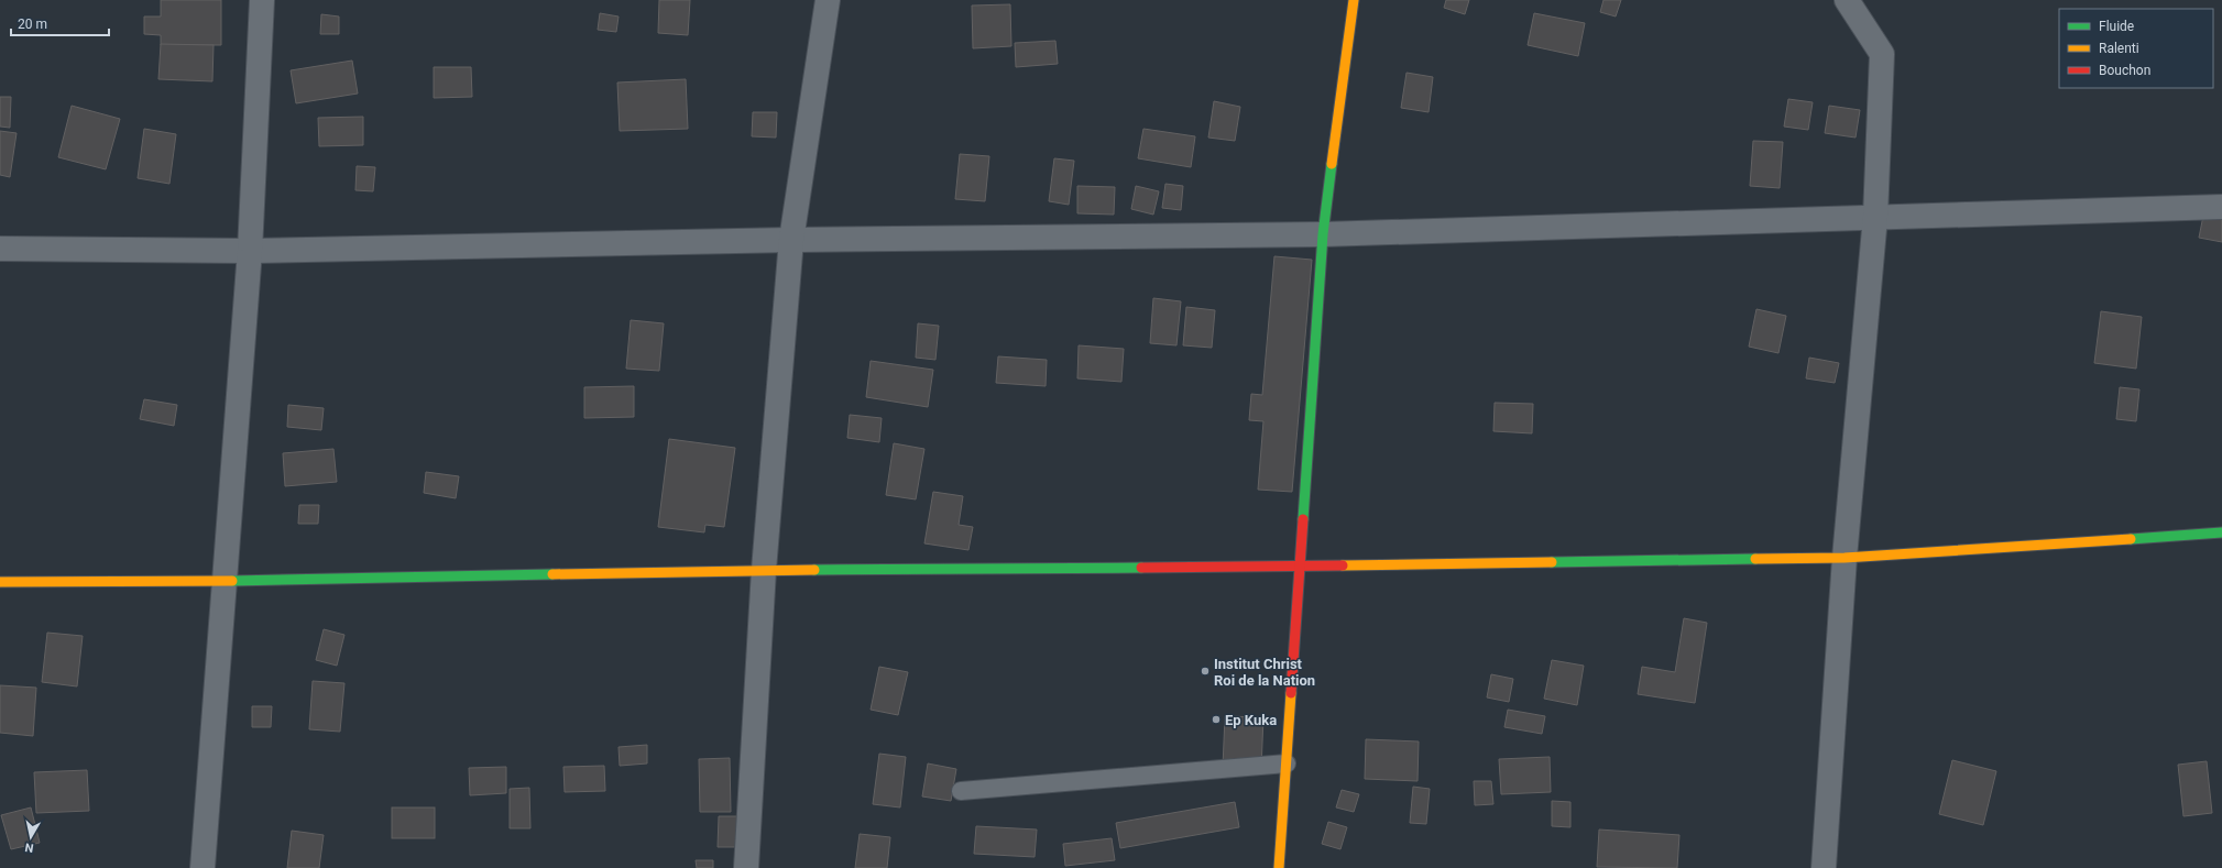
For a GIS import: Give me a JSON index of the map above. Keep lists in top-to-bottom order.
{
  "places": ["Institut Christ Roi de la Nation", "Ep Kuka"],
  "legend": ["Fluide", "Ralenti", "Bouchon"],
  "scale_bar": "20 m",
  "north": "bottom"
}
